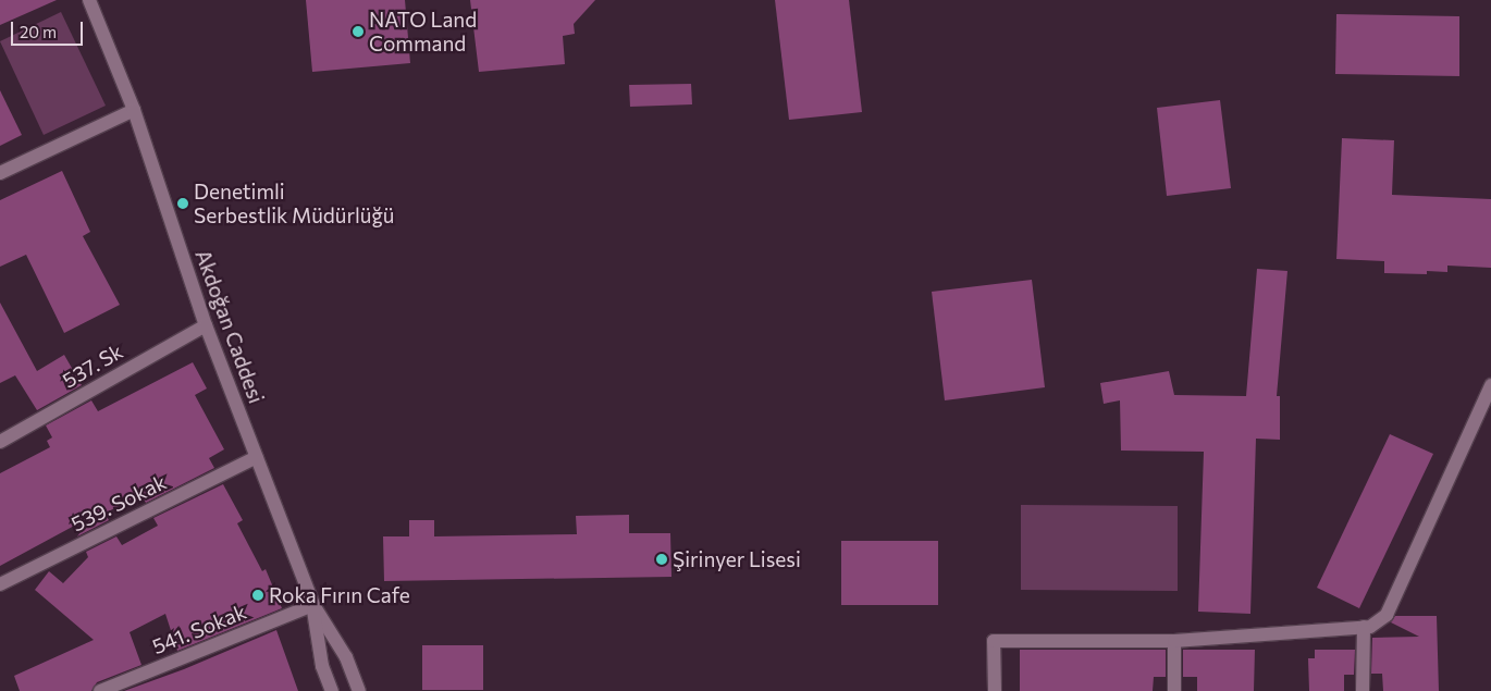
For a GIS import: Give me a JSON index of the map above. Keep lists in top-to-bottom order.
{
  "streets": {
    "street": [
      "Akdoğan Caddesi",
      "537. Sk",
      "539. Sokak",
      "541. Sokak"
    ]
  },
  "crossings": [
    ["Akdoğan Caddesi", "537. Sk"],
    ["Akdoğan Caddesi", "539. Sokak"],
    ["Akdoğan Caddesi", "541. Sokak"]
  ],
  "places": [
    "NATO Land Command",
    "Denetimli Serbestlik Müdürlüğü",
    "Şirinyer Lisesi",
    "Roka Fırın Cafe"
  ],
  "scale_bar": "20 m"
}
